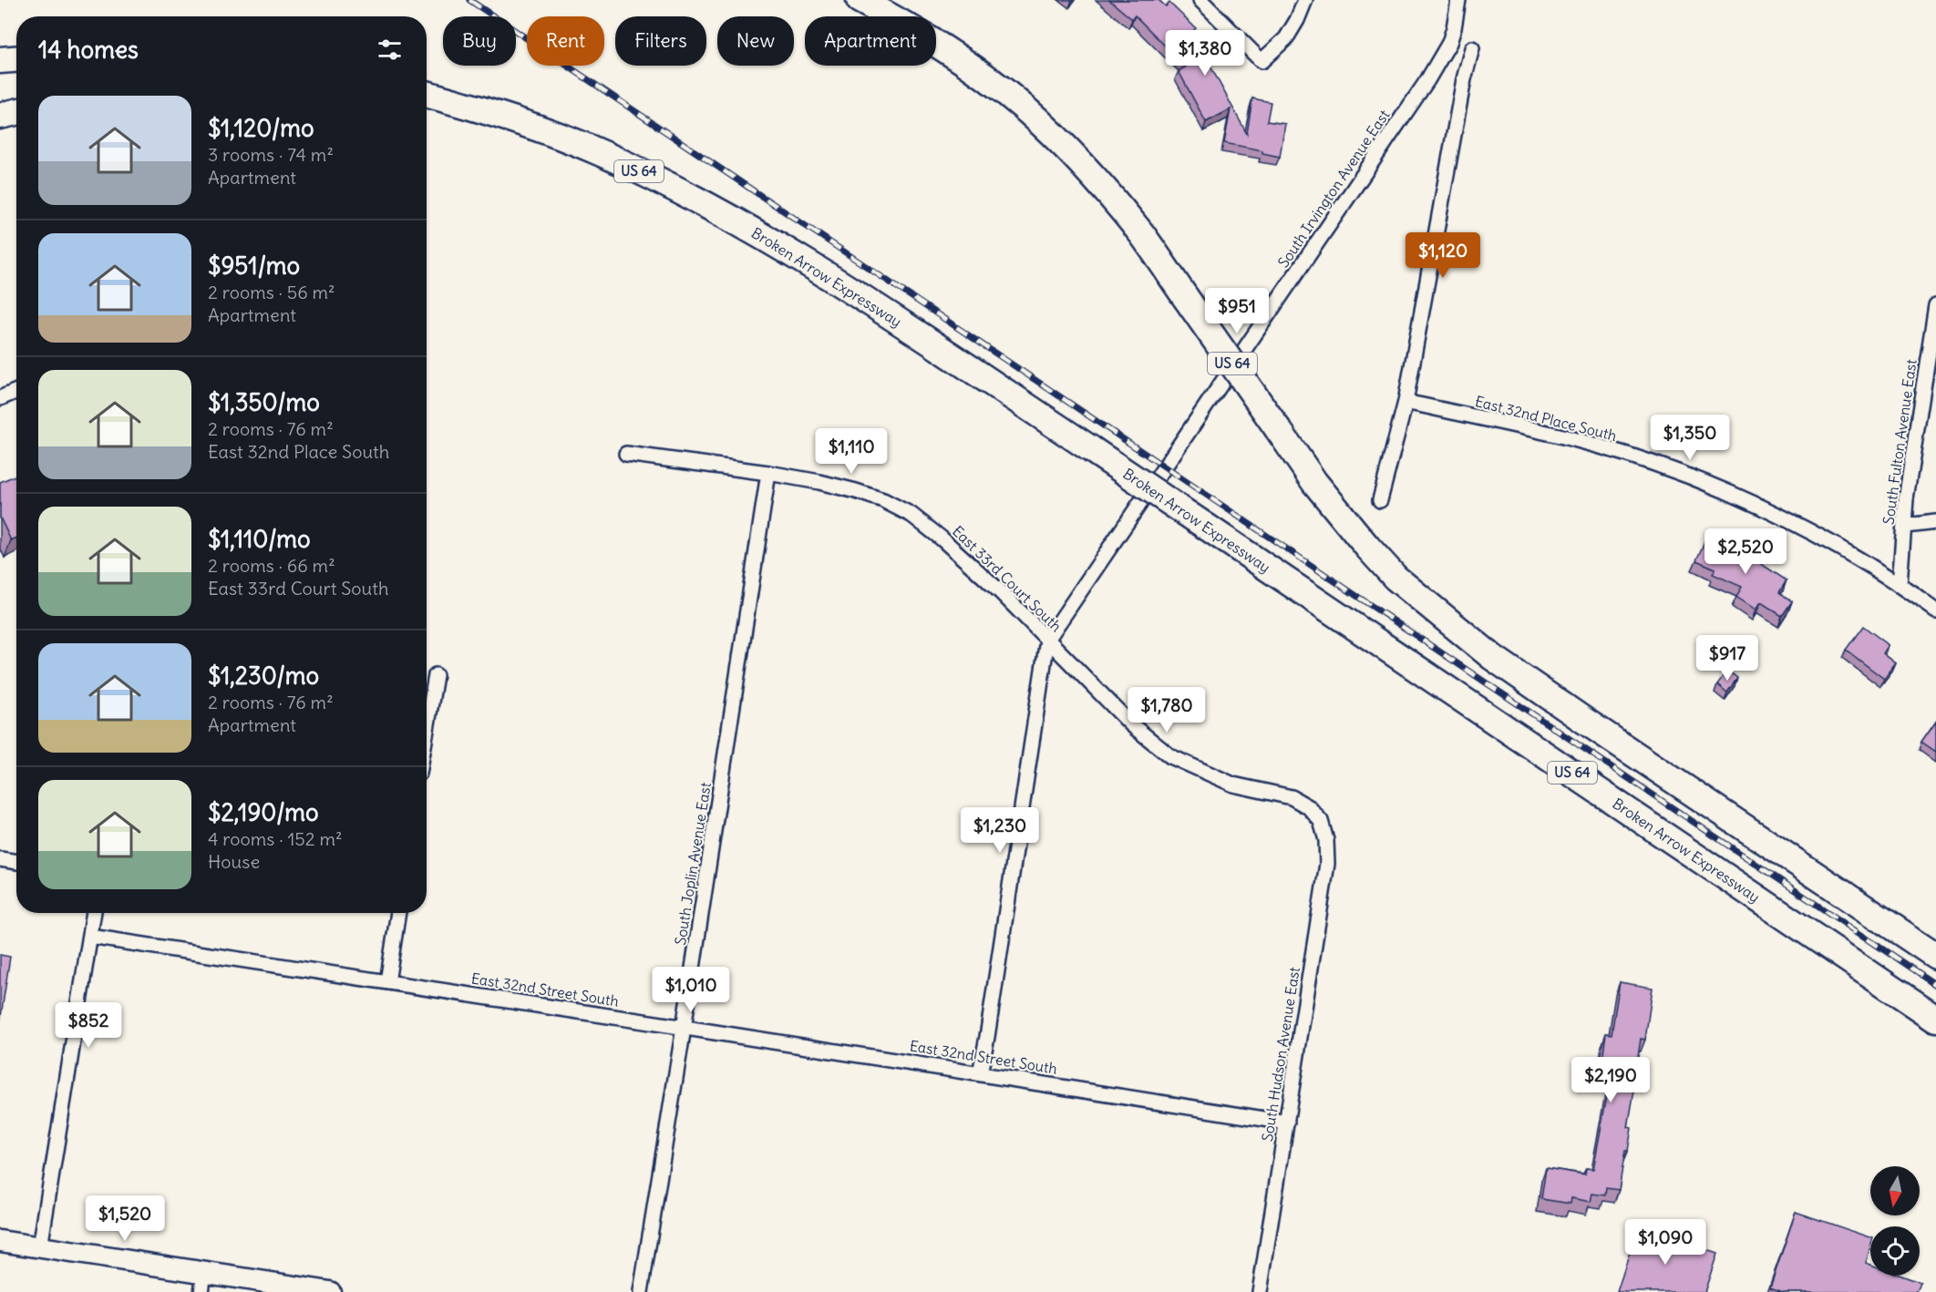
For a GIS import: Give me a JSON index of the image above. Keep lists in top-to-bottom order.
{
  "streets": {
    "highway": ["US 64", "Broken Arrow Expressway"],
    "street": [
      "South Irvington Avenue East",
      "East 32nd Place South",
      "South Fulton Avenue East",
      "East 33rd Court South",
      "South Joplin Avenue East",
      "East 32nd Street South",
      "South Hudson Avenue East"
    ]
  },
  "crossings": [
    ["South Irvington Avenue East", "East 33rd Court South"],
    ["South Irvington Avenue East", "East 32nd Street South"],
    ["East 32nd Place South", "South Fulton Avenue East"],
    ["East 33rd Court South", "South Joplin Avenue East"],
    ["East 33rd Court South", "South Hudson Avenue East"],
    ["South Joplin Avenue East", "East 32nd Street South"],
    ["East 32nd Street South", "South Hudson Avenue East"]
  ],
  "north": "bottom",
  "page": {
    "chip": [
      "Buy",
      "Rent",
      "Filters",
      "New",
      "Apartment"
    ],
    "heading": "14 homes",
    "price": [
      "$1,380",
      "$1,120",
      "$951",
      "$1,350",
      "$1,110",
      "$2,520",
      "$917",
      "$1,780",
      "$1,230",
      "$1,010",
      "$852",
      "$2,190",
      "$1,520",
      "$1,090"
    ],
    "list": [
      {
        "name": "$1,120/mo",
        "note": "3 rooms · 74 m² · Apartment"
      },
      {
        "name": "$951/mo",
        "note": "2 rooms · 56 m² · Apartment"
      },
      {
        "name": "$1,350/mo",
        "note": "2 rooms · 76 m² · East 32nd Place South"
      },
      {
        "name": "$1,110/mo",
        "note": "2 rooms · 66 m² · East 33rd Court South"
      },
      {
        "name": "$1,230/mo",
        "note": "2 rooms · 76 m² · Apartment"
      },
      {
        "name": "$2,190/mo",
        "note": "4 rooms · 152 m² · House"
      }
    ]
  }
}
